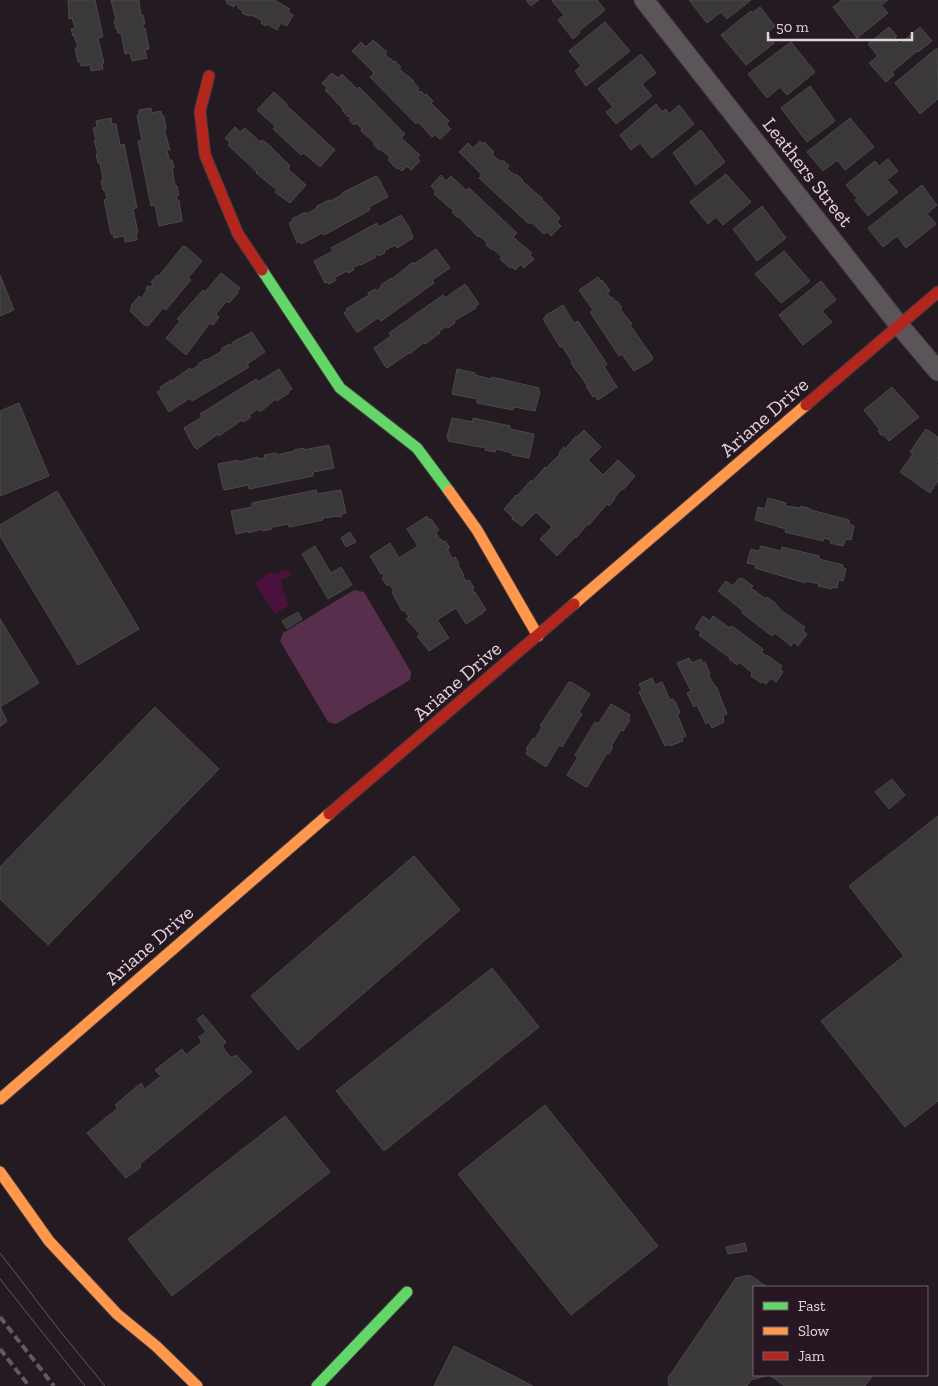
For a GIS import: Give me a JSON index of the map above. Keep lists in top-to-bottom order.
{
  "streets": {
    "street": ["Leathers Street", "Ariane Drive"]
  },
  "crossings": [
    ["Leathers Street", "Ariane Drive"]
  ],
  "legend": ["Fast", "Slow", "Jam"],
  "scale_bar": "50 m"
}
